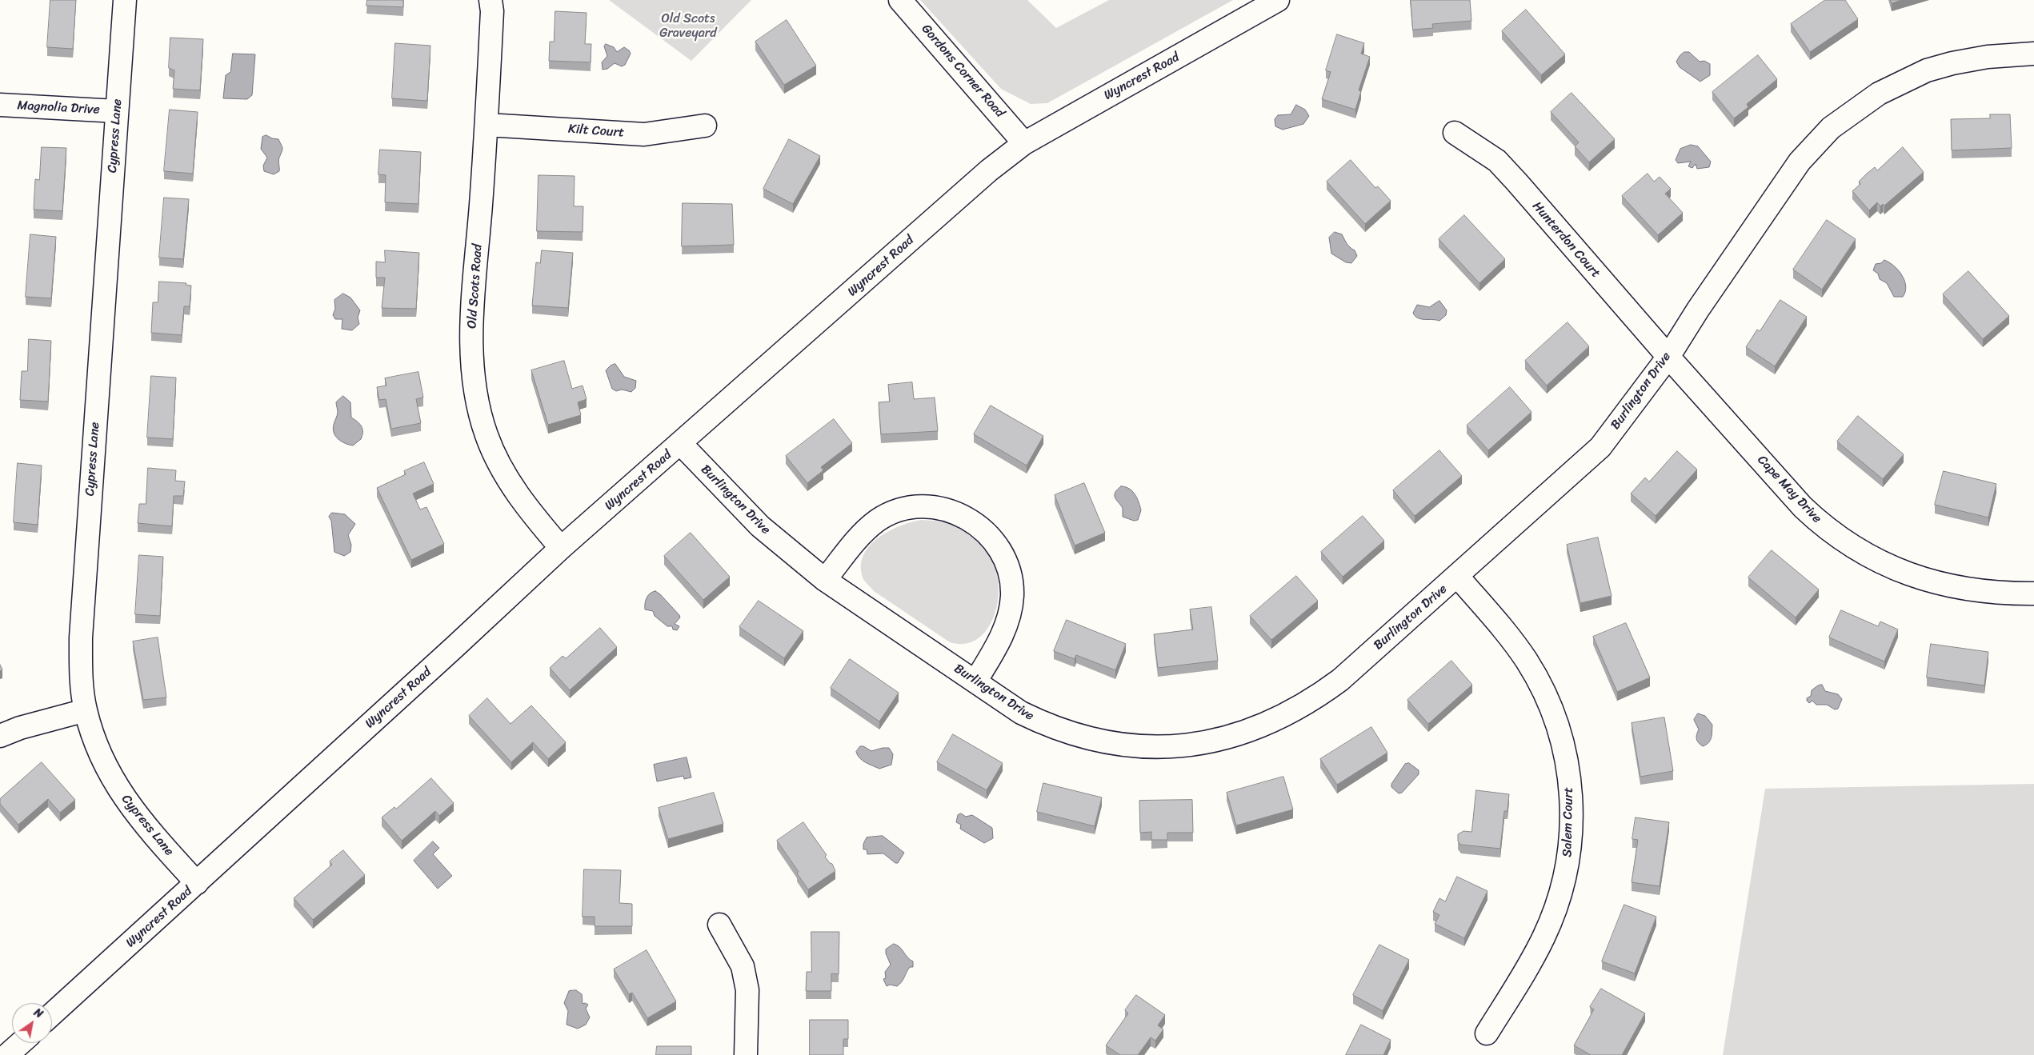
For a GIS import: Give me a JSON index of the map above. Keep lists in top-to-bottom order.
{
  "streets": {
    "street": [
      "Gordons Corner Road",
      "Wyncrest Road",
      "Magnolia Drive",
      "Kilt Court",
      "Cypress Lane",
      "Hunterdon Court",
      "Old Scots Road",
      "Burlington Drive",
      "Cape May Drive",
      "Salem Court"
    ]
  },
  "crossings": [
    ["Gordons Corner Road", "Wyncrest Road"],
    ["Wyncrest Road", "Cypress Lane"],
    ["Wyncrest Road", "Old Scots Road"],
    ["Wyncrest Road", "Burlington Drive"],
    ["Magnolia Drive", "Cypress Lane"],
    ["Kilt Court", "Old Scots Road"],
    ["Hunterdon Court", "Burlington Drive"],
    ["Hunterdon Court", "Cape May Drive"],
    ["Burlington Drive", "Cape May Drive"],
    ["Burlington Drive", "Salem Court"]
  ],
  "parks": ["Old Scots Graveyard"],
  "north": "top right"
}
